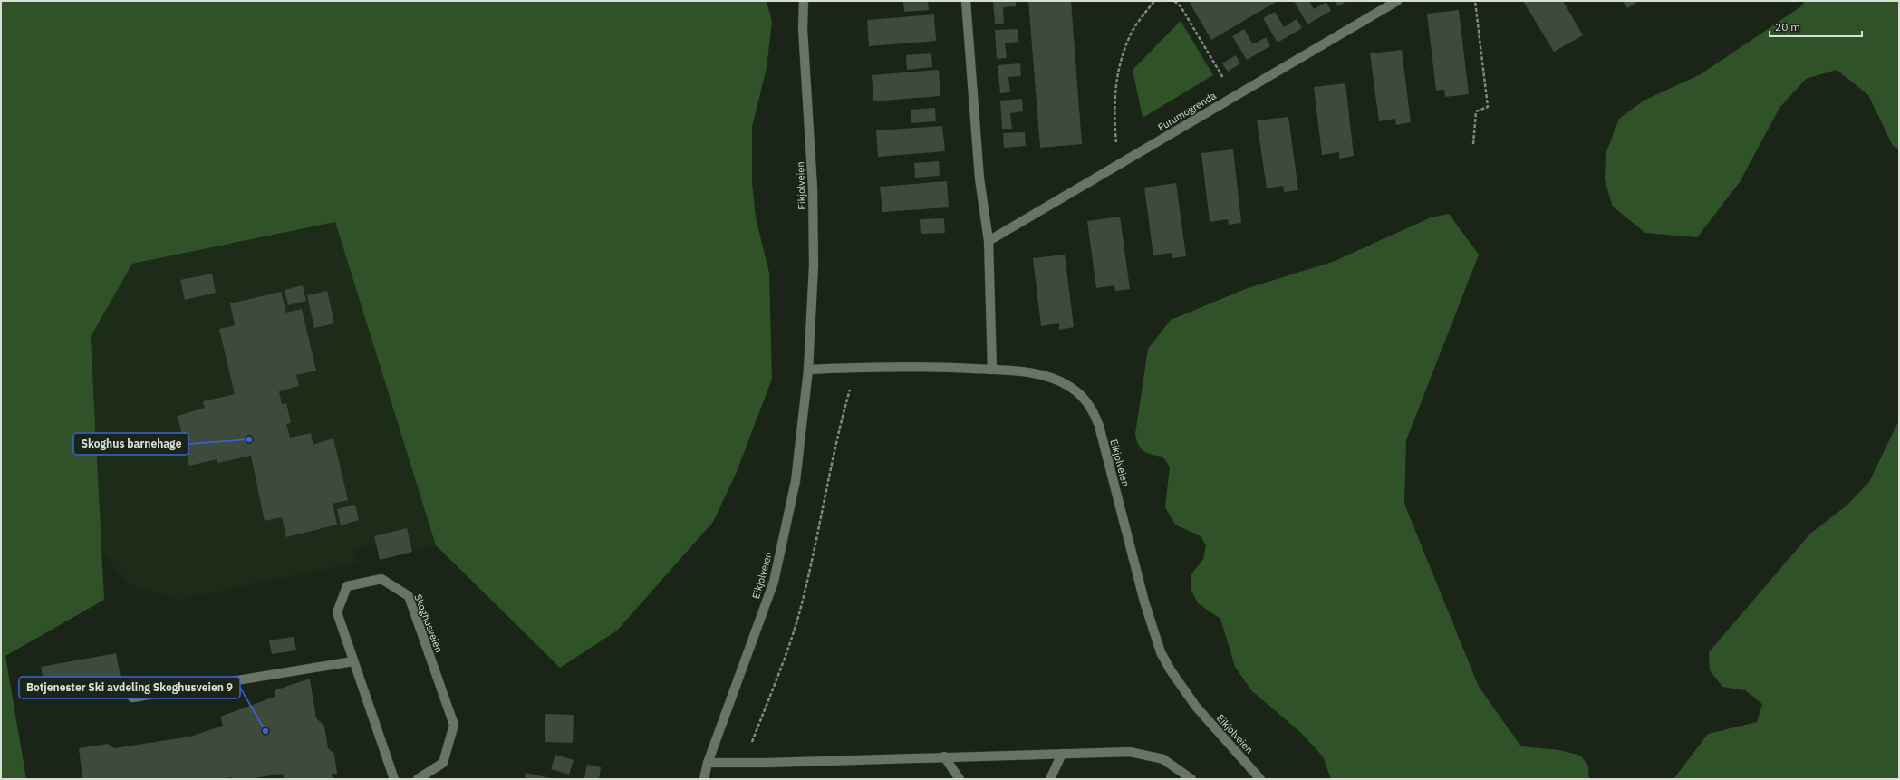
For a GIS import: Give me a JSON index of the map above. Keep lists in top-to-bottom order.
{
  "streets": {
    "street": ["Furumogrenda", "Eikjolveien", "Skoghusveien"]
  },
  "places": ["Skoghus barnehage", "Botjenester Ski avdeling Skoghusveien 9"],
  "scale_bar": "20 m"
}
